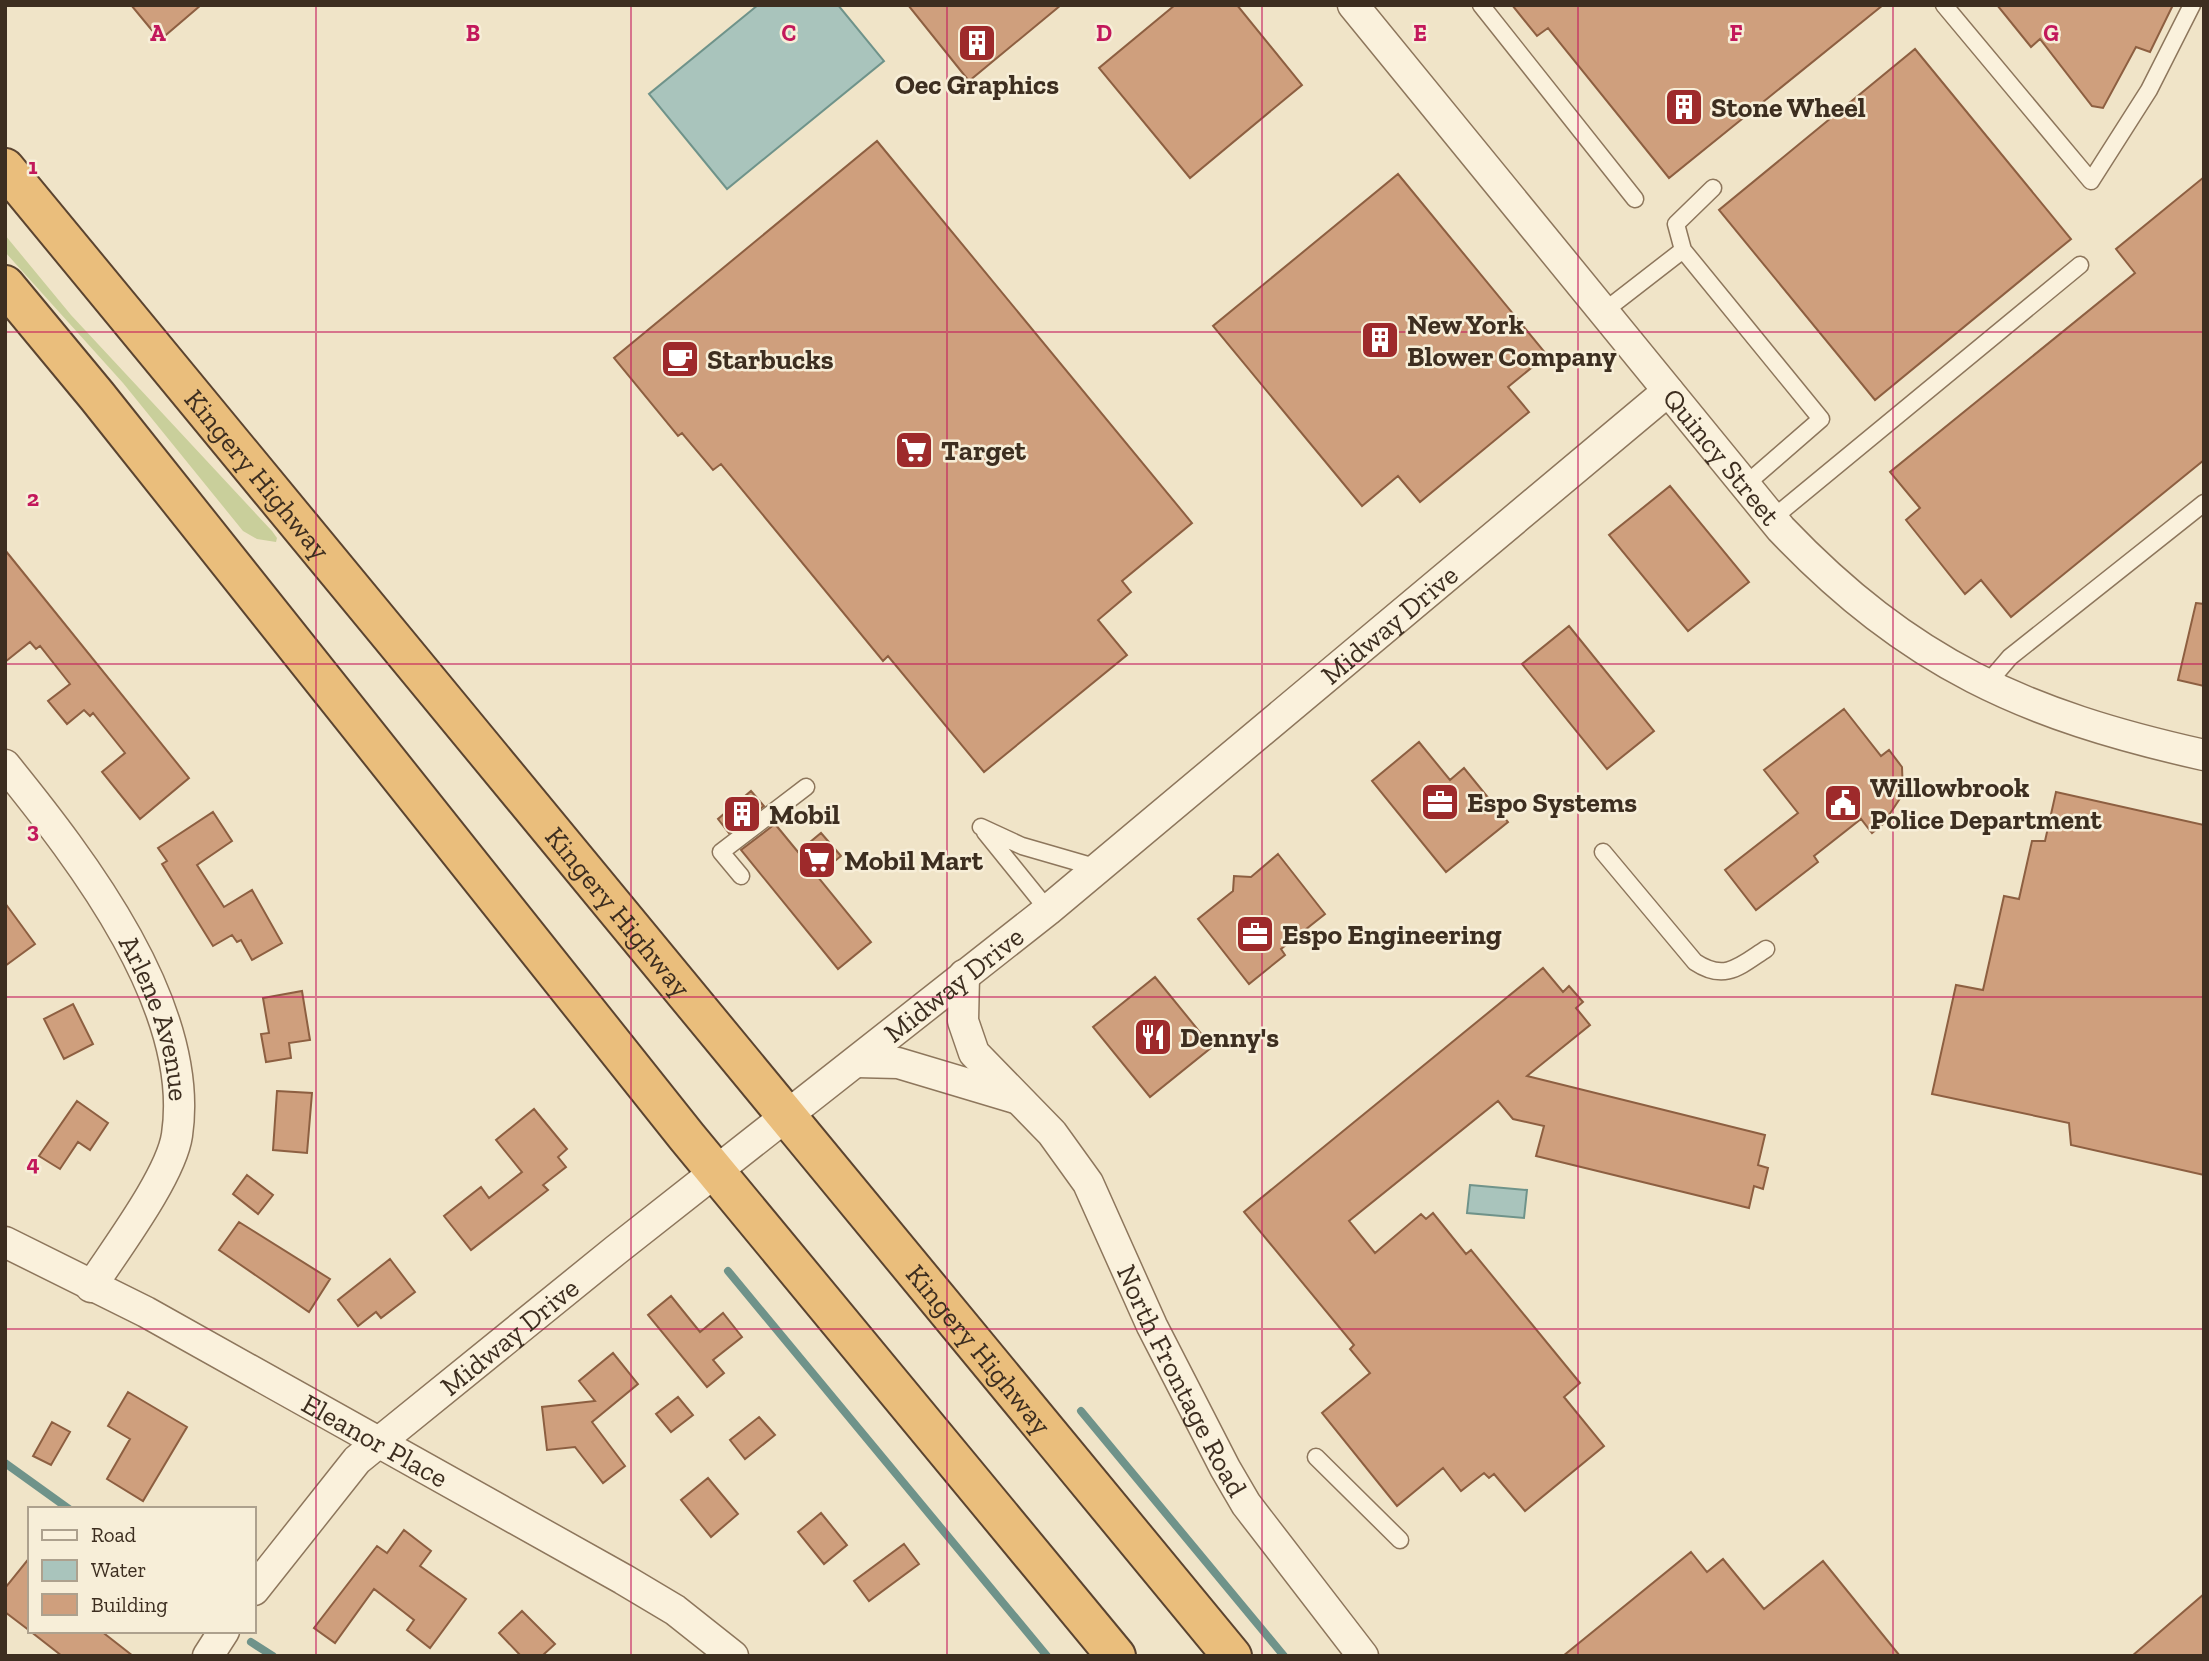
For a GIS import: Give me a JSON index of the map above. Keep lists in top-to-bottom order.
{
  "streets": {
    "highway": ["Kingery Highway"],
    "street": [
      "Quincy Street",
      "Midway Drive",
      "Arlene Avenue",
      "North Frontage Road",
      "Eleanor Place"
    ]
  },
  "crossings": [
    ["Quincy Street", "Midway Drive"],
    ["Kingery Highway", "Midway Drive"],
    ["Midway Drive", "North Frontage Road"],
    ["Midway Drive", "Eleanor Place"],
    ["Arlene Avenue", "Eleanor Place"]
  ],
  "places": {
    "building": [
      "Oec Graphics",
      "Stone Wheel",
      "New York Blower Company",
      "Mobil"
    ],
    "cafe": ["Starbucks"],
    "supermarket": ["Target", "Mobil Mart"],
    "office": ["Espo Systems", "Espo Engineering"],
    "public building": ["Willowbrook Police Department"],
    "restaurant": ["Denny's"]
  },
  "legend": ["Road", "Water", "Building"],
  "grid": {
    "columns": [
      "A",
      "B",
      "C",
      "D",
      "E",
      "F",
      "G"
    ],
    "rows": [
      "1",
      "2",
      "3",
      "4"
    ]
  }
}
